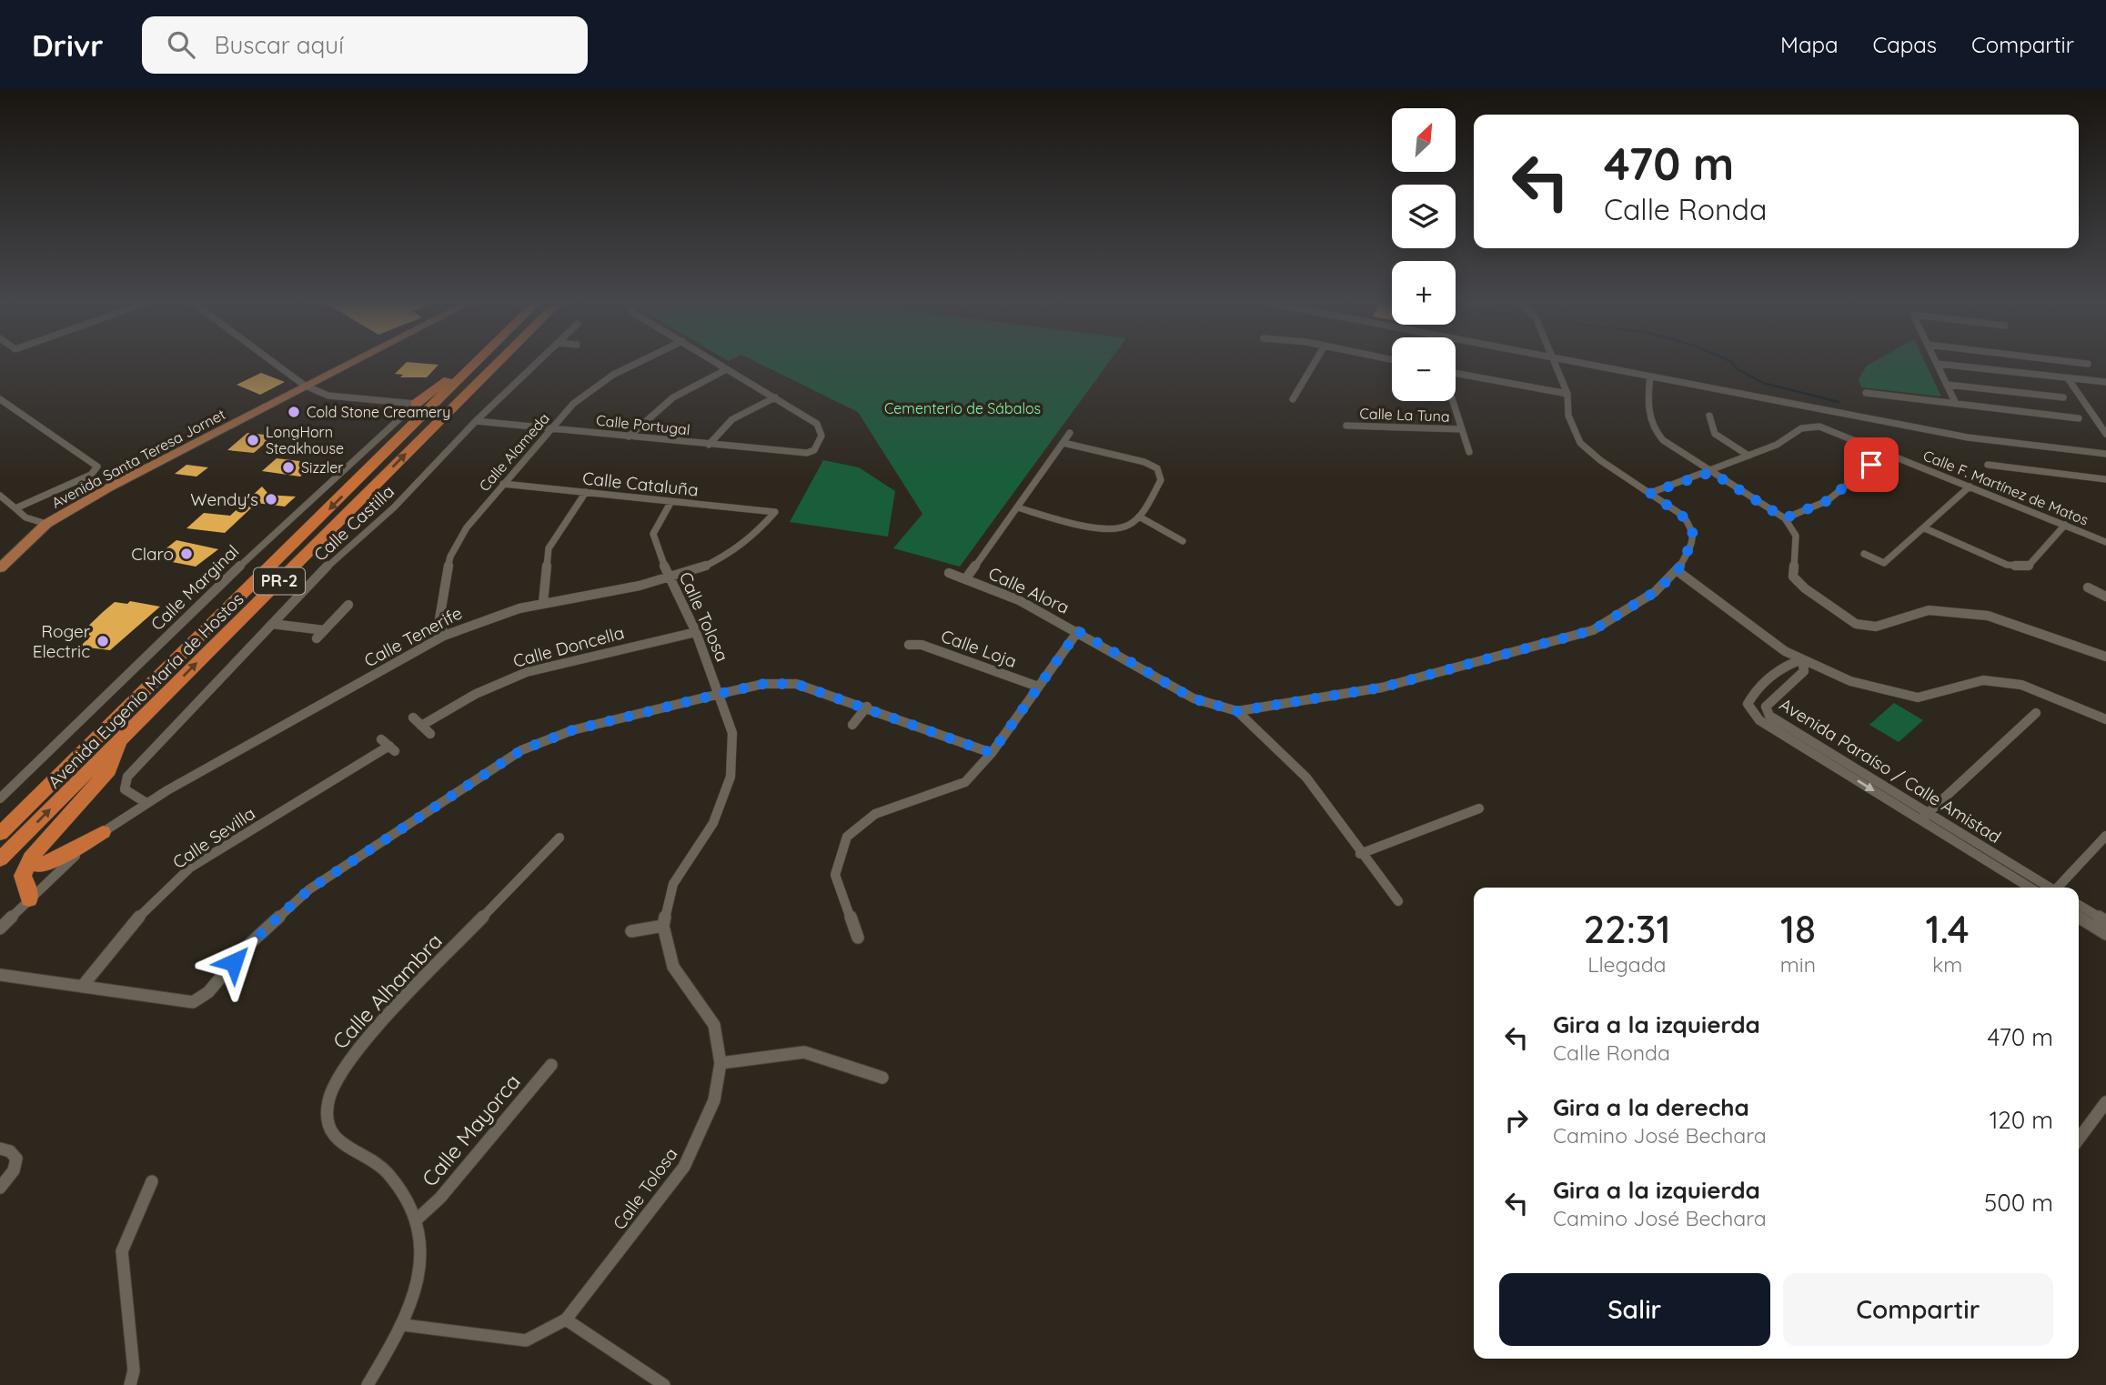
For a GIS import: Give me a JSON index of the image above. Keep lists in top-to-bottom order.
{
  "streets": {
    "highway": ["PR-2", "Avenida Eugenio María de Hostos"],
    "main road": ["Avenida Santa Teresa Jornet"],
    "street": [
      "Calle La Tuna",
      "Calle Portugal",
      "Calle Alameda",
      "Calle Cataluña",
      "Calle F. Martínez de Matos",
      "Calle Castilla",
      "Calle Marginal",
      "Calle Alora",
      "Calle Tolosa",
      "Calle Tenerife",
      "Calle Doncella",
      "Calle Loja",
      "Avenida Paraíso / Calle Amistad",
      "Calle Sevilla",
      "Calle Alhambra",
      "Calle Mayorca"
    ]
  },
  "crossings": [
    ["Calle Portugal", "Calle Alameda"],
    ["Calle Portugal", "Calle Castilla"],
    ["Calle Alameda", "Calle Cataluña"],
    ["Calle Alameda", "Calle Tenerife"],
    ["Calle Cataluña", "Calle Tolosa"],
    ["Calle Cataluña", "Calle Tenerife"],
    ["Calle Castilla", "Calle Tenerife"],
    ["Calle Tolosa", "Calle Tenerife"],
    ["Calle Tolosa", "Calle Doncella"],
    ["Calle Alhambra", "Calle Mayorca"]
  ],
  "parks": ["Cementerio de Sábalos"],
  "places": [
    "Cold Stone Creamery",
    "LongHorn Steakhouse",
    "Sizzler",
    "Wendy's",
    "Claro",
    "Roger Electric"
  ],
  "north": "top right",
  "page": {
    "header": "Drivr",
    "search": "Buscar aquí",
    "nav": ["Mapa", "Capas", "Compartir"],
    "map_buttons": ["+", "−"],
    "turn": ["470 m", "Calle Ronda"],
    "eta": [
      "22:31",
      "Llegada",
      "18",
      "min",
      "1.4",
      "km"
    ],
    "list": [
      {
        "name": "Gira a la izquierda",
        "note": "Calle Ronda",
        "value": "470 m"
      },
      {
        "name": "Gira a la derecha",
        "note": "Camino José Bechara",
        "value": "120 m"
      },
      {
        "name": "Gira a la izquierda",
        "note": "Camino José Bechara",
        "value": "500 m"
      }
    ],
    "buttons": ["Salir", "Compartir"]
  }
}
